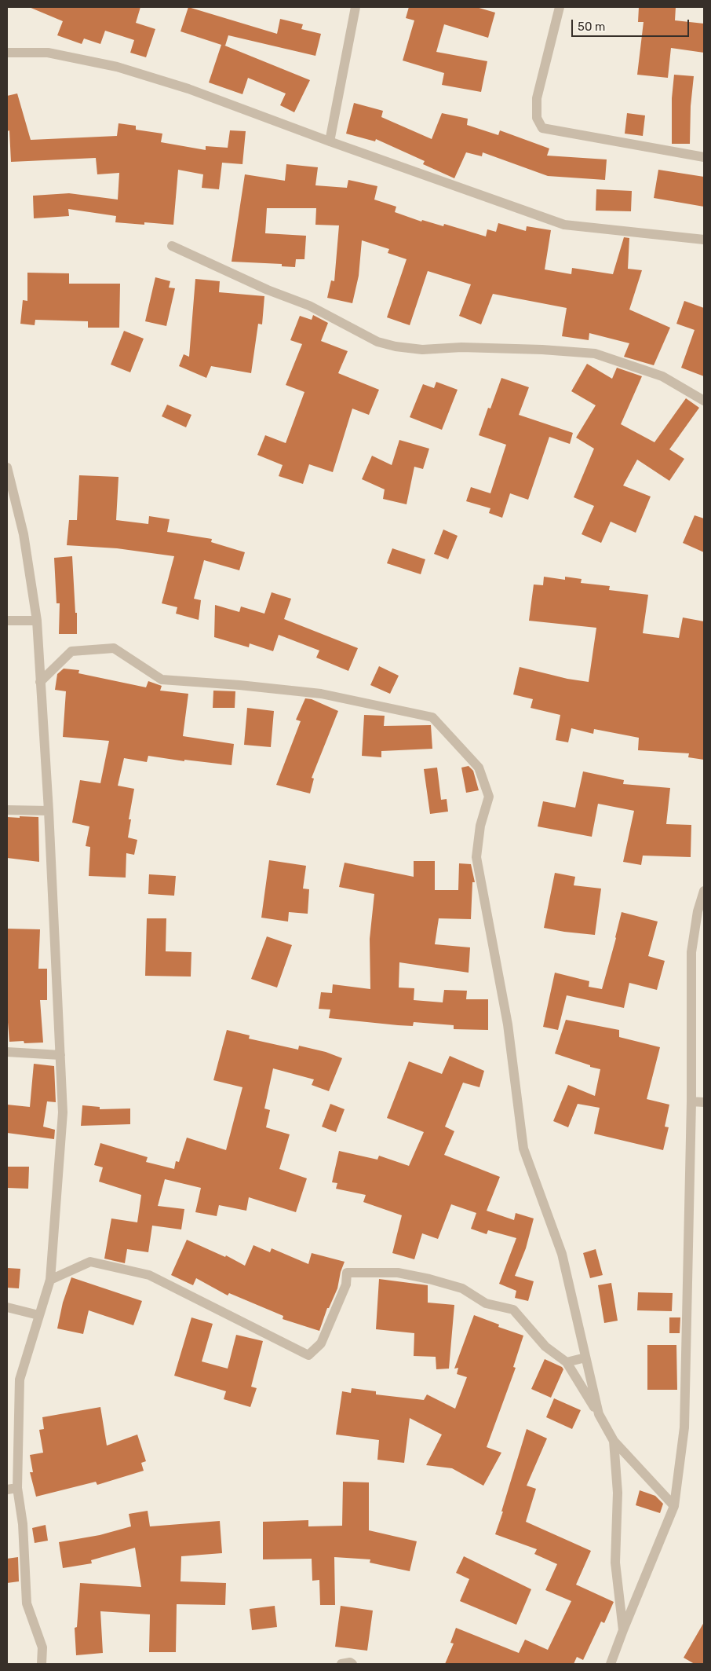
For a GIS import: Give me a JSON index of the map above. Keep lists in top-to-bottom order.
{
  "scale_bar": "50 m"
}
